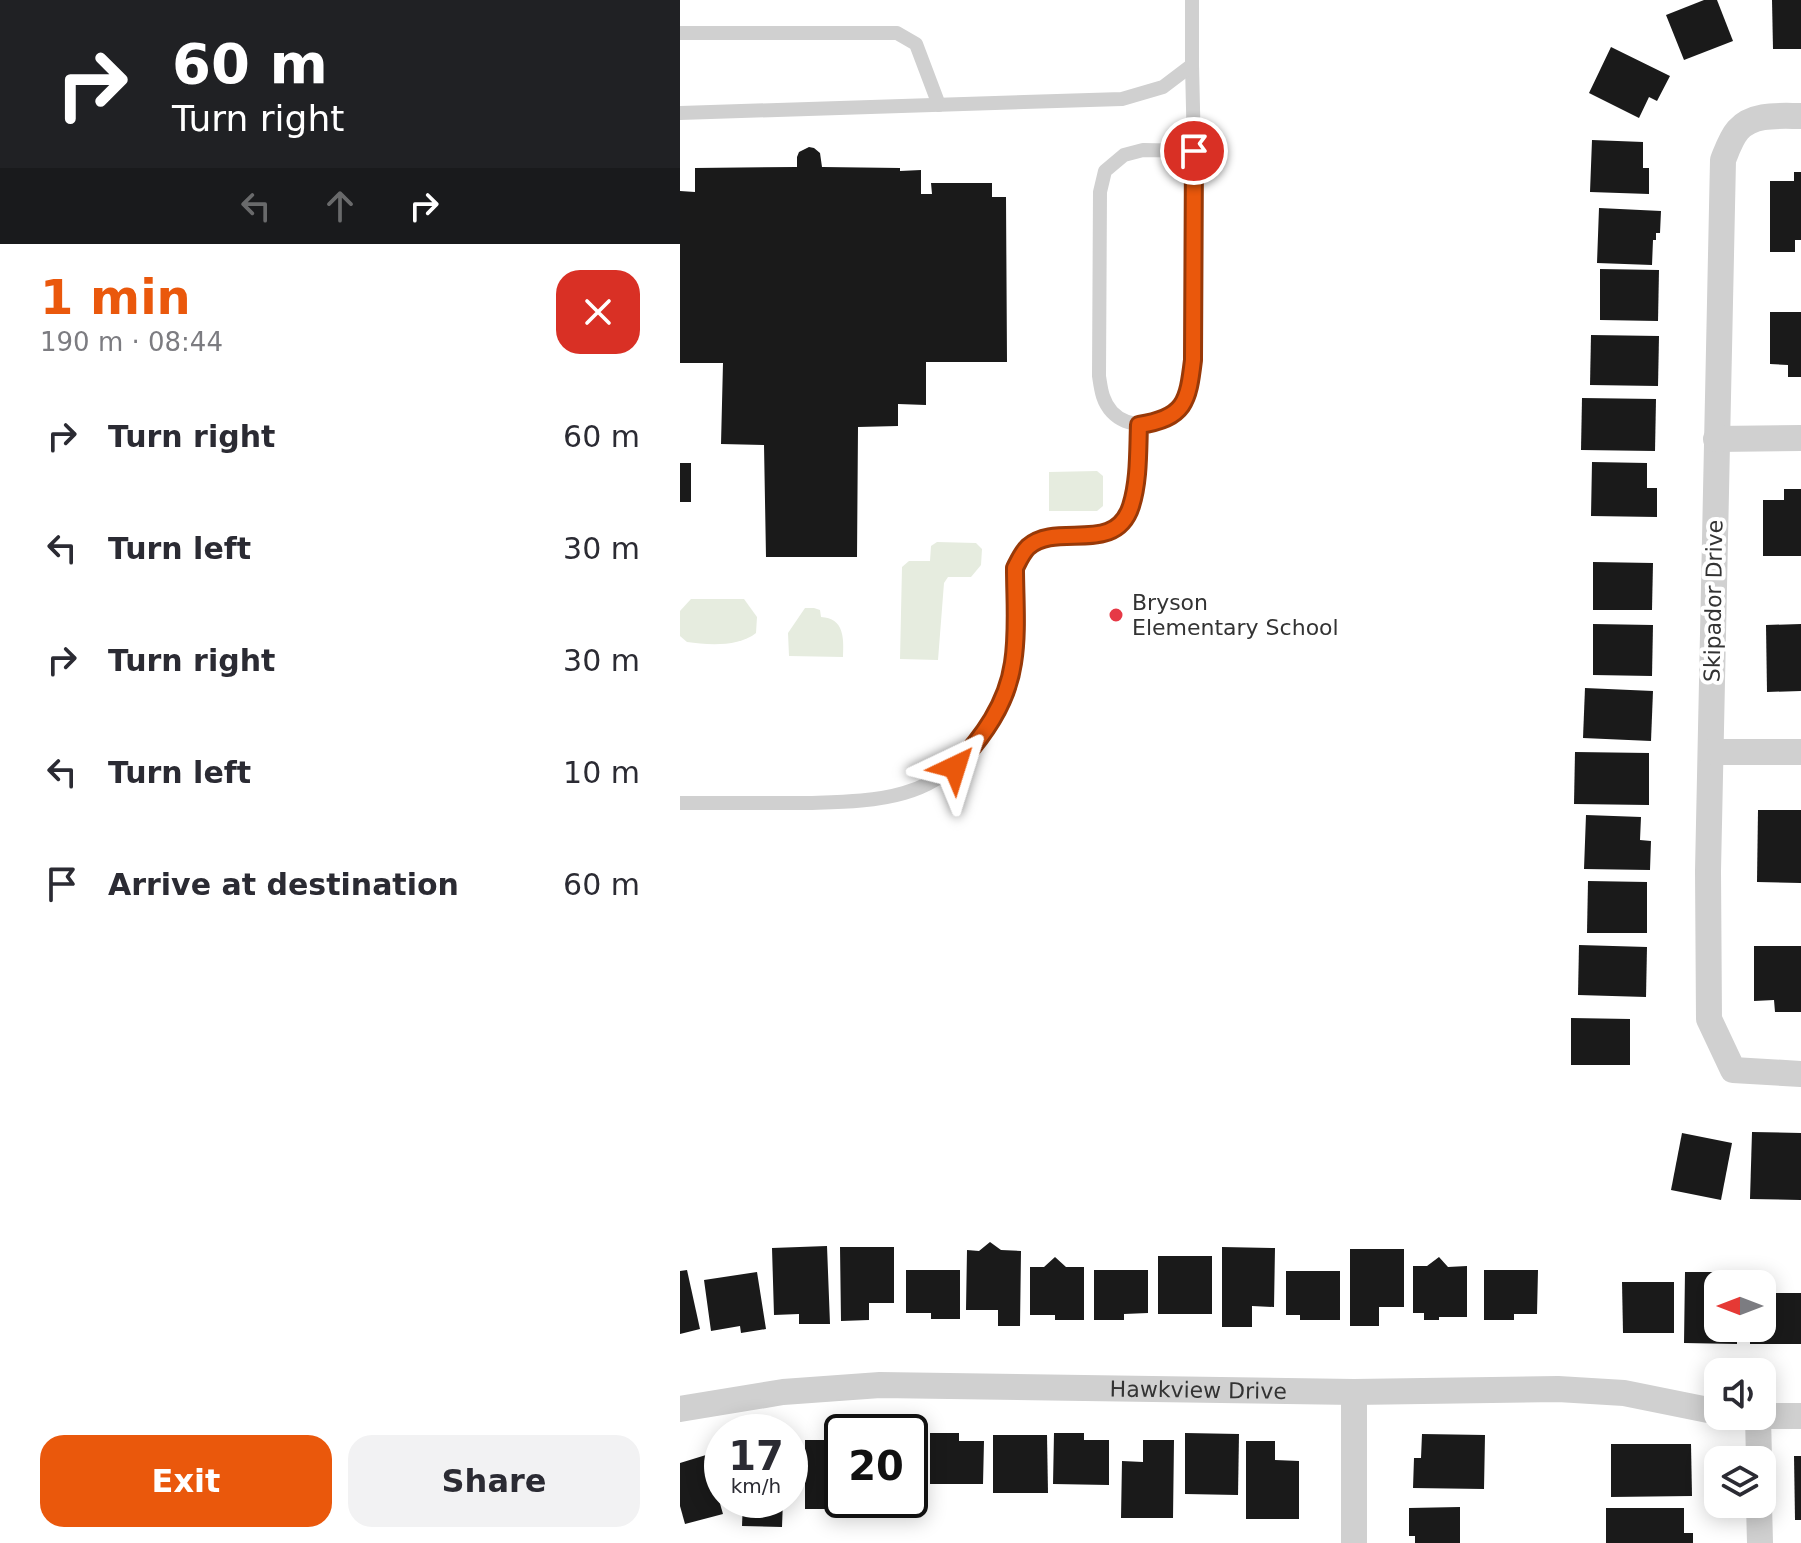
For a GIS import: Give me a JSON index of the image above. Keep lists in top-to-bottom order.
{
  "streets": {
    "street": ["Skipador Drive", "Hawkview Drive"]
  },
  "places": ["Bryson Elementary School"],
  "north": "left",
  "page": {
    "turn": ["60 m", "Turn right"],
    "heading": ["1 min", "190 m · 08:44"],
    "list": [
      {
        "name": "Turn right",
        "value": "60 m"
      },
      {
        "name": "Turn left",
        "value": "30 m"
      },
      {
        "name": "Turn right",
        "value": "30 m"
      },
      {
        "name": "Turn left",
        "value": "10 m"
      },
      {
        "name": "Arrive at destination",
        "value": "60 m"
      }
    ],
    "speed": "17 km/h",
    "limit": "20",
    "buttons": ["Exit", "Share"]
  }
}
